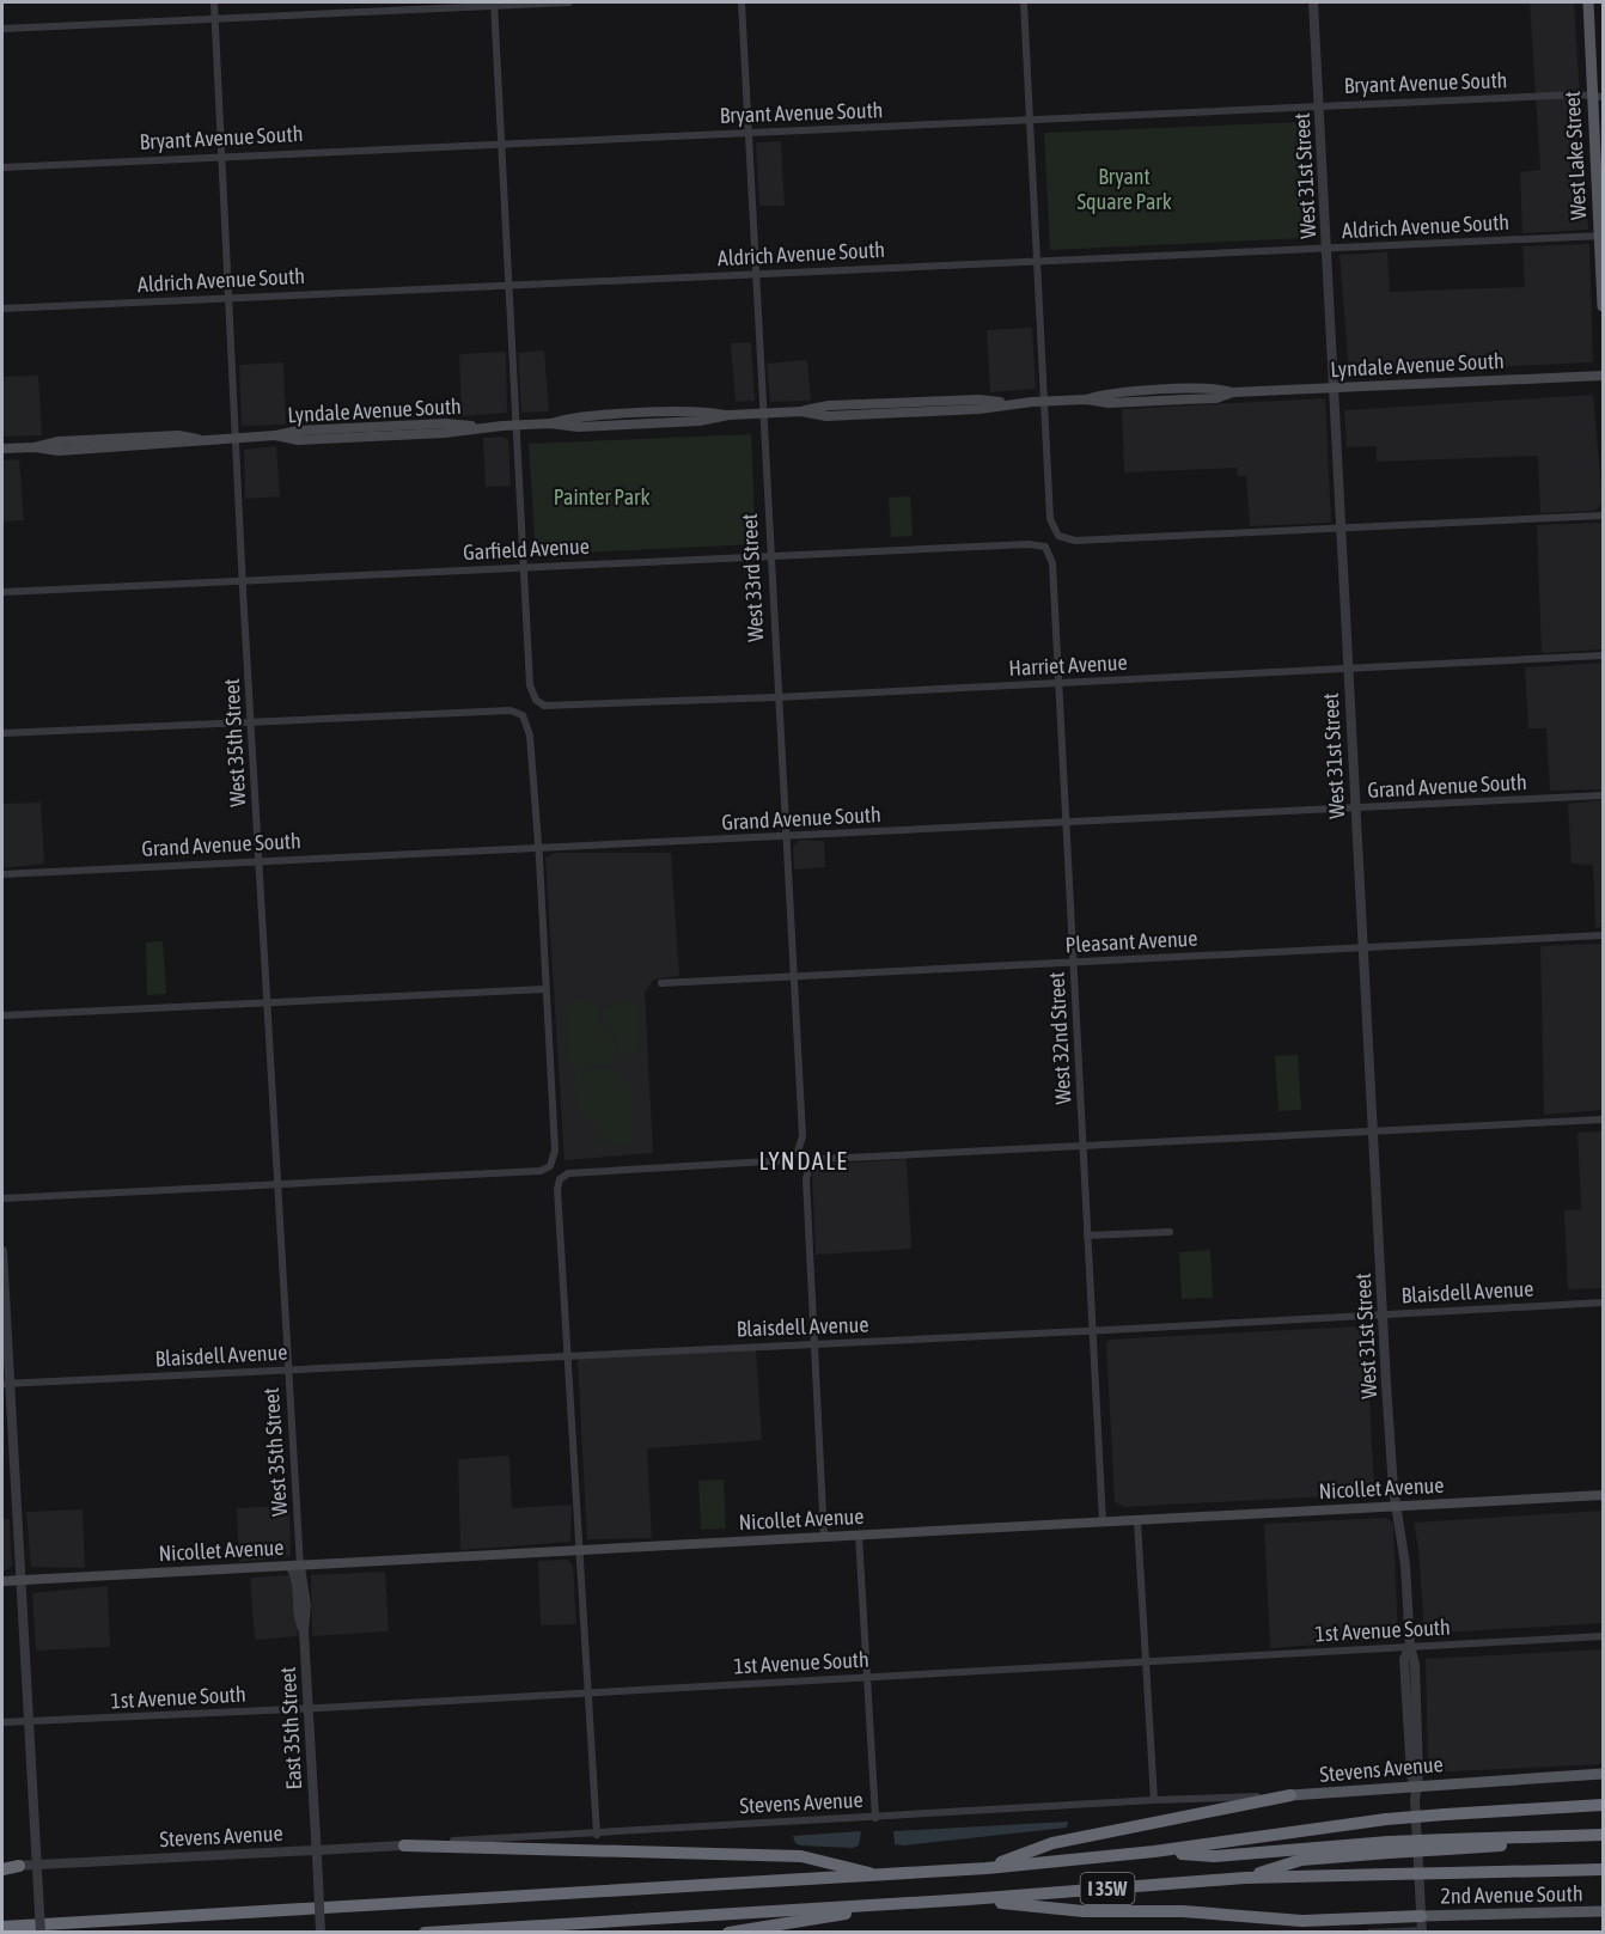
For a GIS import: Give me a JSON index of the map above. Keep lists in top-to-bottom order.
{
  "streets": {
    "highway": ["I 35W"],
    "main road": [
      "West Lake Street",
      "Lyndale Avenue South",
      "Nicollet Avenue",
      "Stevens Avenue",
      "2nd Avenue South"
    ],
    "street": [
      "Bryant Avenue South",
      "West 31st Street",
      "Aldrich Avenue South",
      "Garfield Avenue",
      "West 33rd Street",
      "Harriet Avenue",
      "West 35th Street",
      "Grand Avenue South",
      "Pleasant Avenue",
      "West 32nd Street",
      "Blaisdell Avenue",
      "1st Avenue South",
      "East 35th Street"
    ]
  },
  "crossings": [
    ["Bryant Avenue South", "West Lake Street"],
    ["Bryant Avenue South", "West 31st Street"],
    ["Bryant Avenue South", "West 33rd Street"],
    ["Bryant Avenue South", "West 35th Street"],
    ["West Lake Street", "Aldrich Avenue South"],
    ["West 31st Street", "Aldrich Avenue South"],
    ["West 31st Street", "Lyndale Avenue South"],
    ["West 31st Street", "Harriet Avenue"],
    ["West 31st Street", "Grand Avenue South"],
    ["West 31st Street", "Pleasant Avenue"],
    ["West 31st Street", "Blaisdell Avenue"],
    ["West 31st Street", "Nicollet Avenue"],
    ["West 31st Street", "1st Avenue South"],
    ["West 31st Street", "Stevens Avenue"],
    ["West 31st Street", "2nd Avenue South"],
    ["Aldrich Avenue South", "West 33rd Street"],
    ["Aldrich Avenue South", "West 35th Street"],
    ["Lyndale Avenue South", "West 33rd Street"],
    ["Lyndale Avenue South", "West 35th Street"],
    ["Garfield Avenue", "West 33rd Street"],
    ["Garfield Avenue", "Harriet Avenue"],
    ["Garfield Avenue", "West 35th Street"],
    ["Garfield Avenue", "West 32nd Street"],
    ["West 33rd Street", "Harriet Avenue"],
    ["West 33rd Street", "Grand Avenue South"],
    ["West 33rd Street", "Pleasant Avenue"],
    ["West 33rd Street", "Blaisdell Avenue"],
    ["Harriet Avenue", "West 32nd Street"],
    ["West 35th Street", "Grand Avenue South"],
    ["West 35th Street", "Blaisdell Avenue"],
    ["West 35th Street", "Nicollet Avenue"],
    ["West 35th Street", "East 35th Street"],
    ["Grand Avenue South", "West 32nd Street"],
    ["Pleasant Avenue", "West 32nd Street"],
    ["West 32nd Street", "Blaisdell Avenue"],
    ["West 32nd Street", "Nicollet Avenue"],
    ["Nicollet Avenue", "East 35th Street"],
    ["1st Avenue South", "East 35th Street"],
    ["East 35th Street", "Stevens Avenue"]
  ],
  "districts": ["LYNDALE"],
  "parks": ["Bryant Square Park", "Painter Park"]
}
